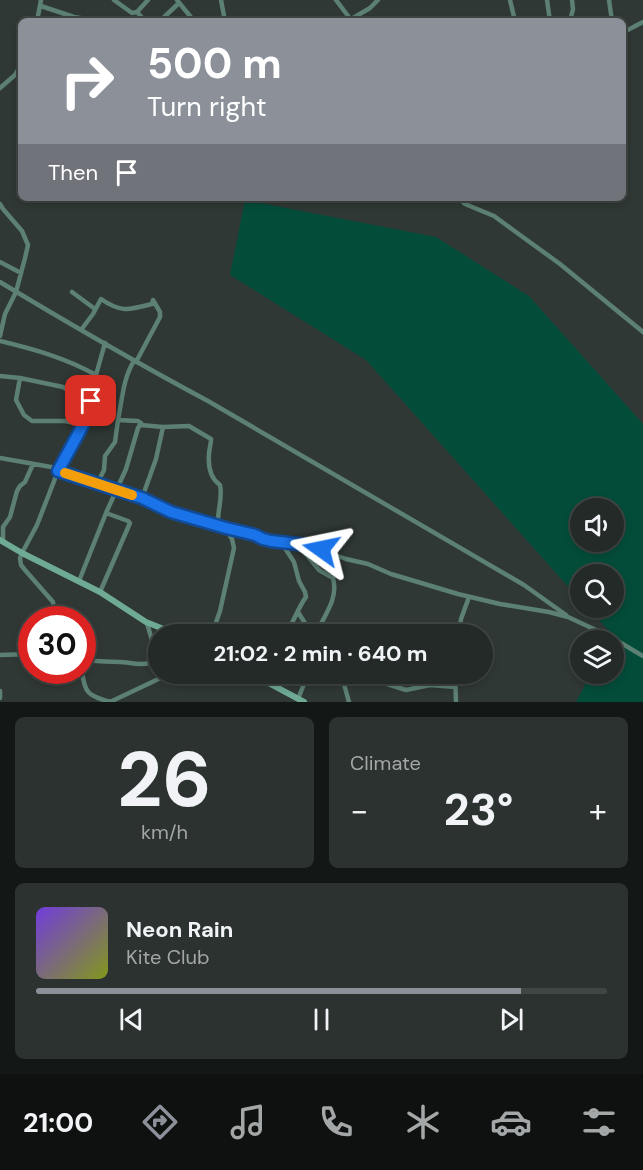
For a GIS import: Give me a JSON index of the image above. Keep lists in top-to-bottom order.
{
  "page": {
    "turn": ["500 m", "Turn right"],
    "then": "Then",
    "limit": "30",
    "trip": "21:02 · 2 min · 640 m",
    "tile": [
      ["26", "km/h"],
      "Climate"
    ],
    "heat": ["−", "23°", "+"],
    "song": ["Neon Rain", "Kite Club"],
    "tabs": "21:00"
  }
}
